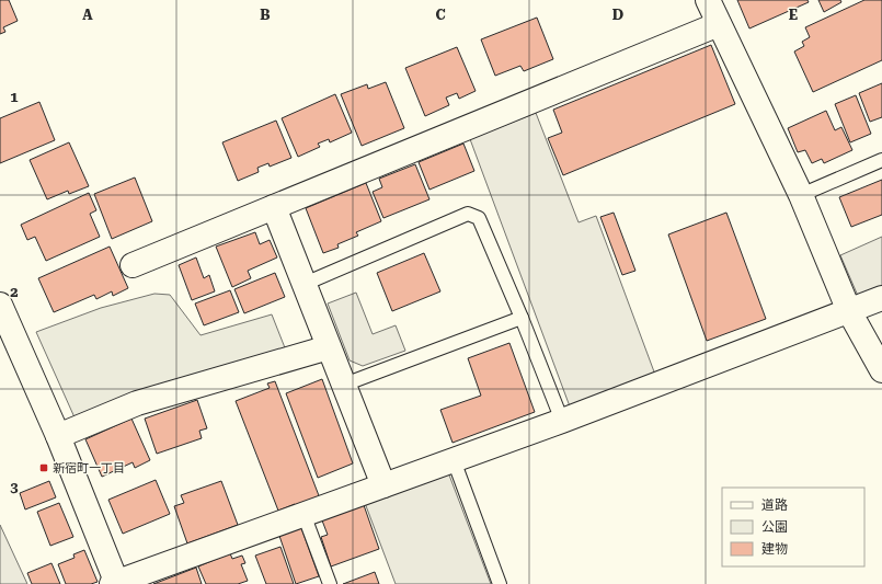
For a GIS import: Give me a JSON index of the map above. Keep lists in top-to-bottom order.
{
  "places": {
    "transit": ["新宿町一丁目"]
  },
  "legend": ["道路", "公園", "建物"],
  "grid": {
    "columns": [
      "A",
      "B",
      "C",
      "D",
      "E"
    ],
    "rows": ["1", "2", "3"]
  }
}
